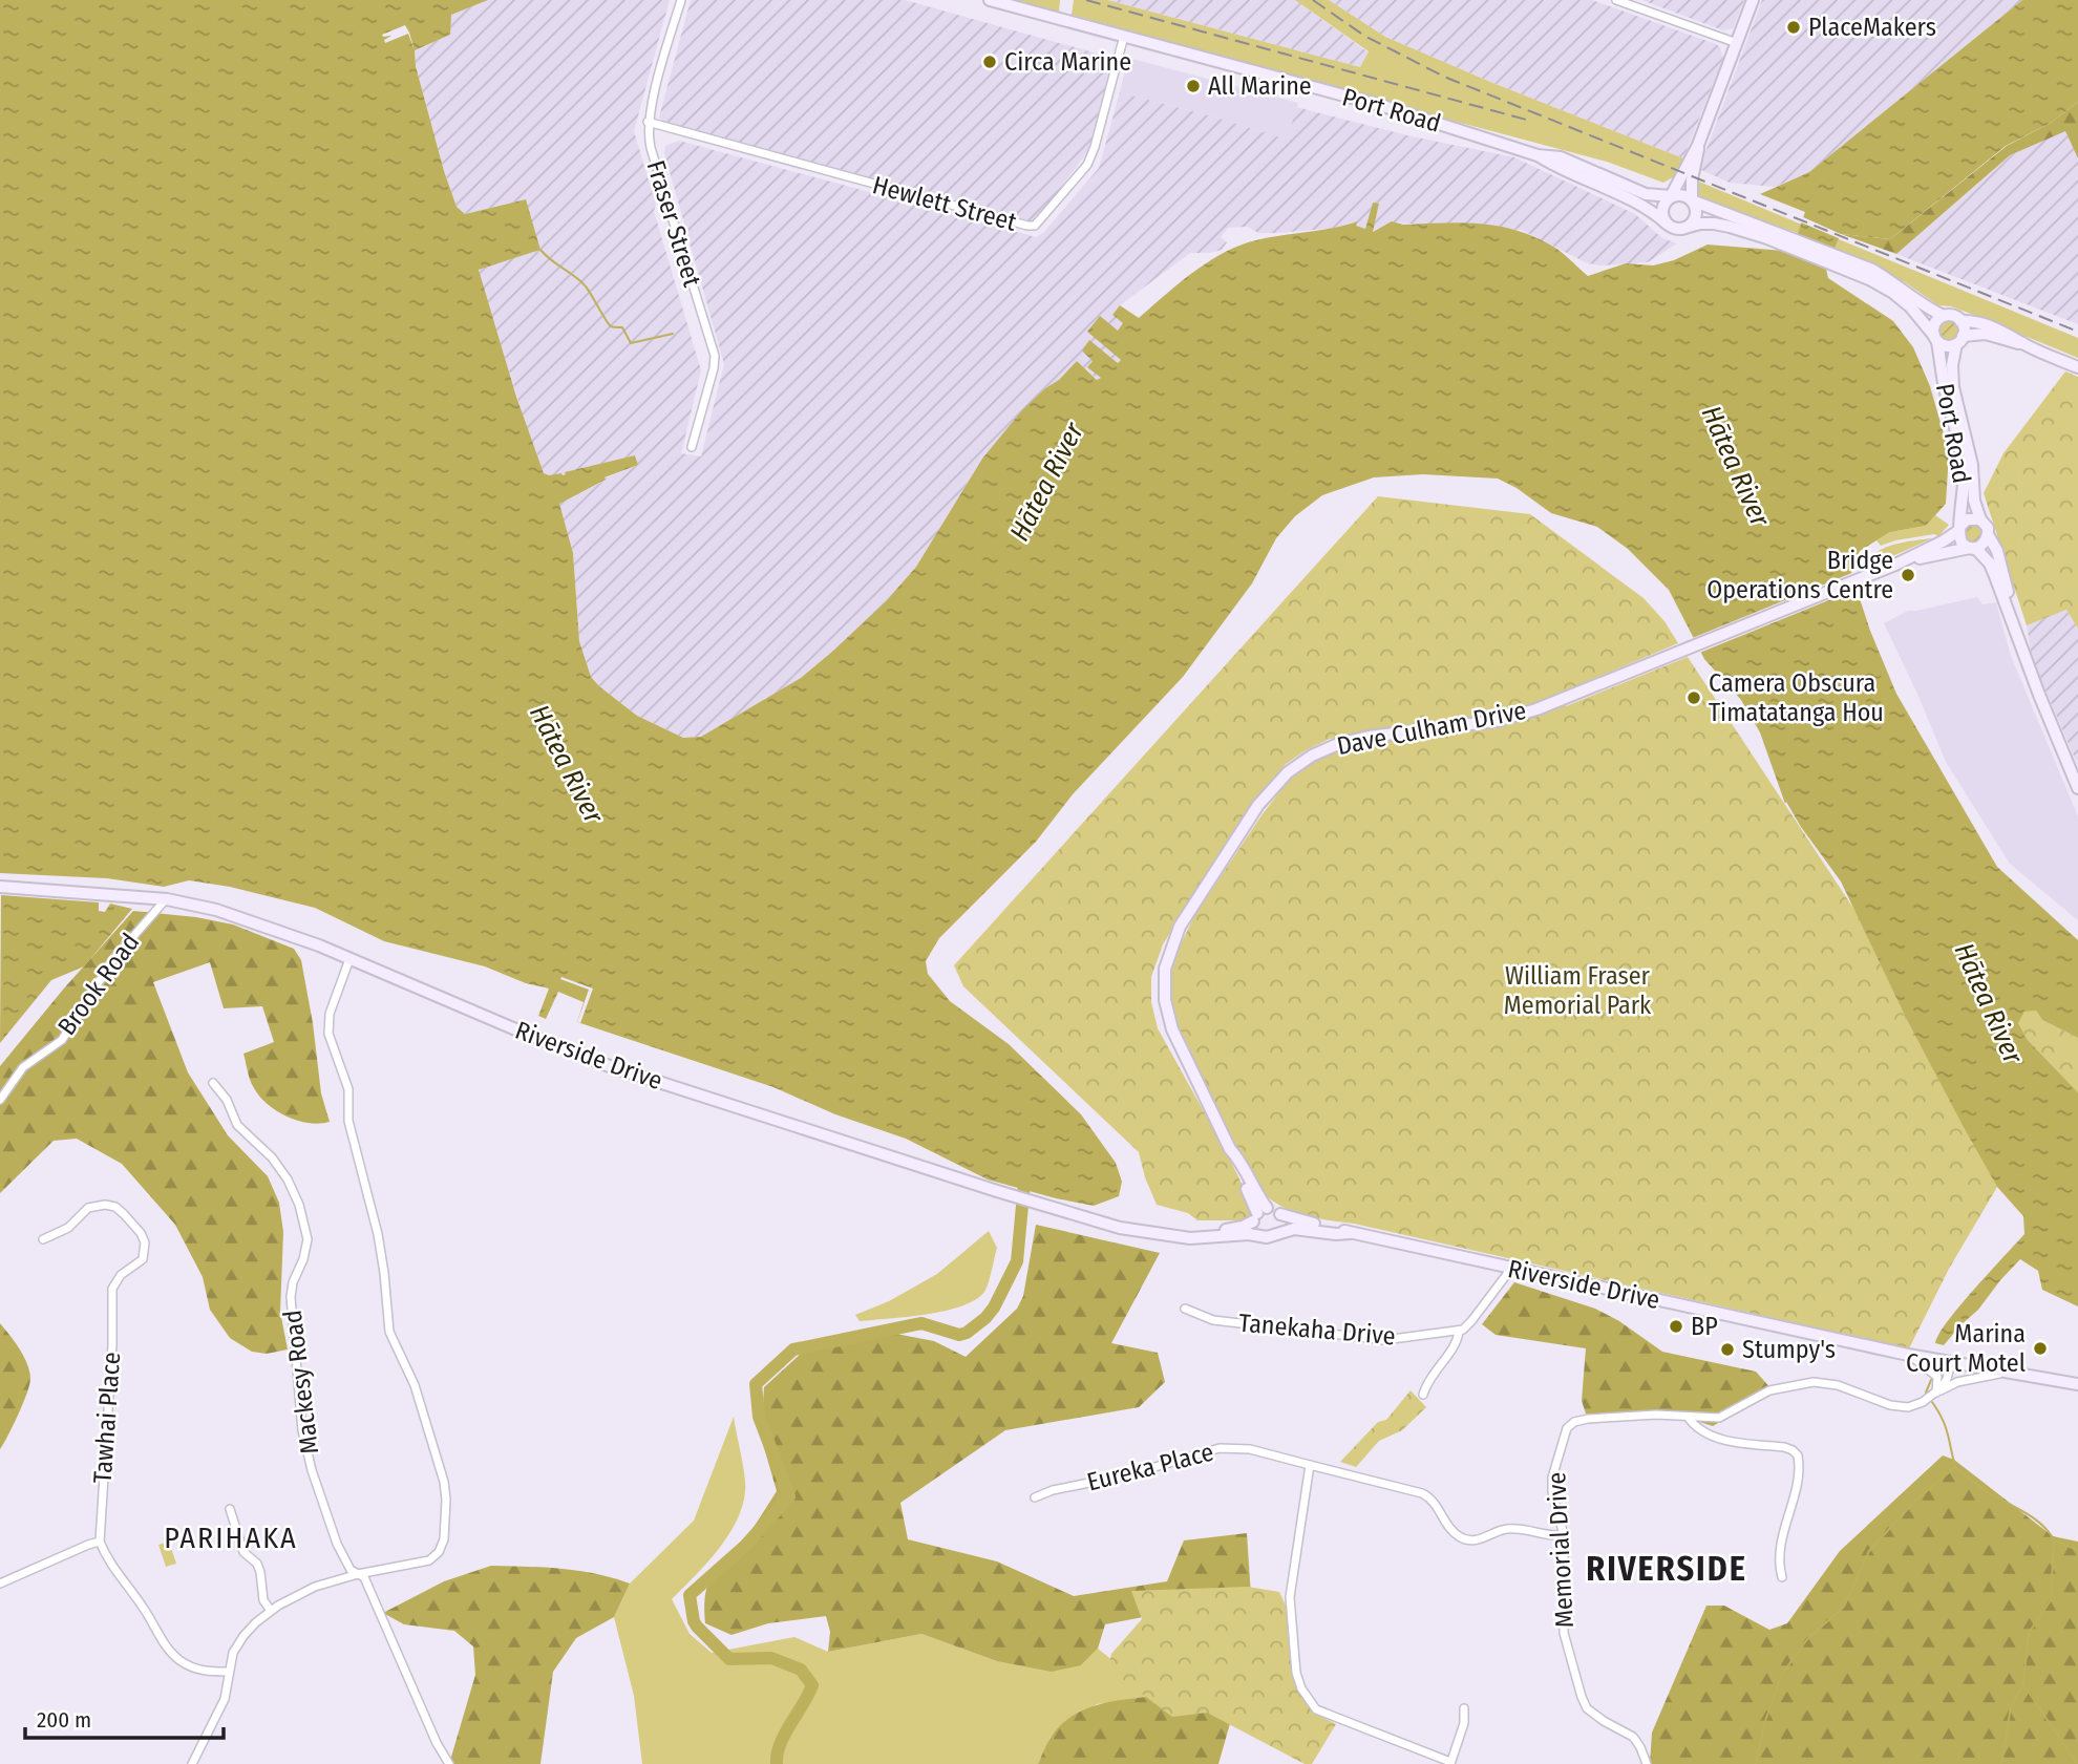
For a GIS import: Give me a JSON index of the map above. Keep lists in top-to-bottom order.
{
  "streets": {
    "main road": ["Port Road", "Dave Culham Drive", "Riverside Drive"],
    "street": [
      "Hewlett Street",
      "Fraser Street",
      "Brook Road",
      "Tanekaha Drive",
      "Mackesy Road",
      "Tawhai Place",
      "Eureka Place",
      "Memorial Drive"
    ]
  },
  "crossings": [
    ["Port Road", "Hewlett Street"],
    ["Port Road", "Dave Culham Drive"],
    ["Hewlett Street", "Fraser Street"],
    ["Dave Culham Drive", "Riverside Drive"],
    ["Brook Road", "Riverside Drive"],
    ["Riverside Drive", "Memorial Drive"],
    ["Eureka Place", "Memorial Drive"]
  ],
  "districts": ["PARIHAKA", "RIVERSIDE"],
  "water": ["Hātea River"],
  "parks": ["William Fraser Memorial Park"],
  "places": [
    "PlaceMakers",
    "Circa Marine",
    "All Marine",
    "Bridge Operations Centre",
    "Camera Obscura Timatatanga Hou",
    "BP",
    "Marina Court Motel",
    "Stumpy's"
  ],
  "scale_bar": "200 m"
}
